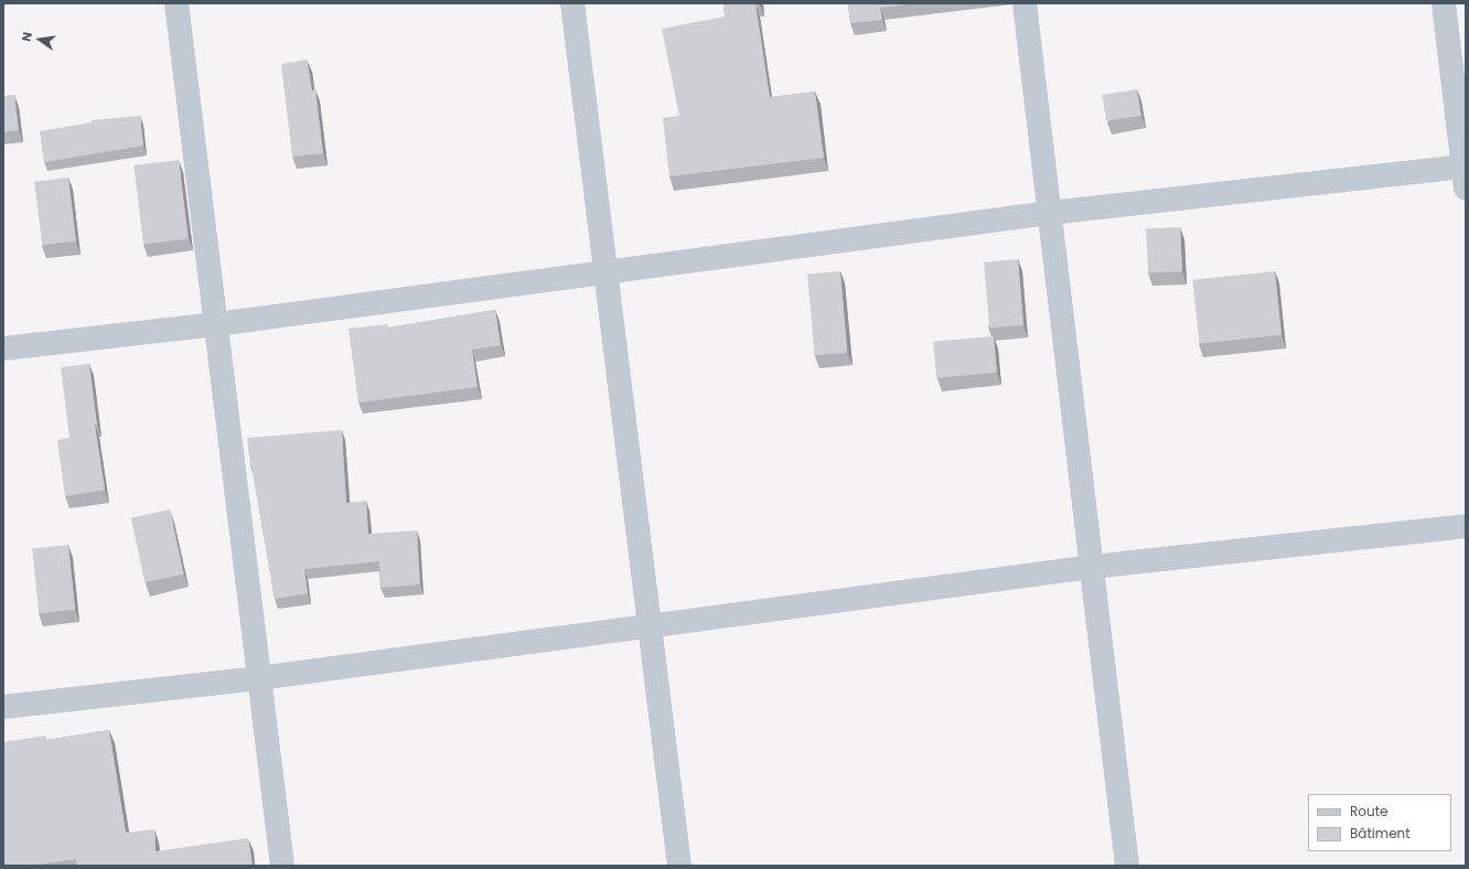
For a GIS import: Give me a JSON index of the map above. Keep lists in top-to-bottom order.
{
  "legend": ["Route", "Bâtiment"],
  "north": "left"
}
